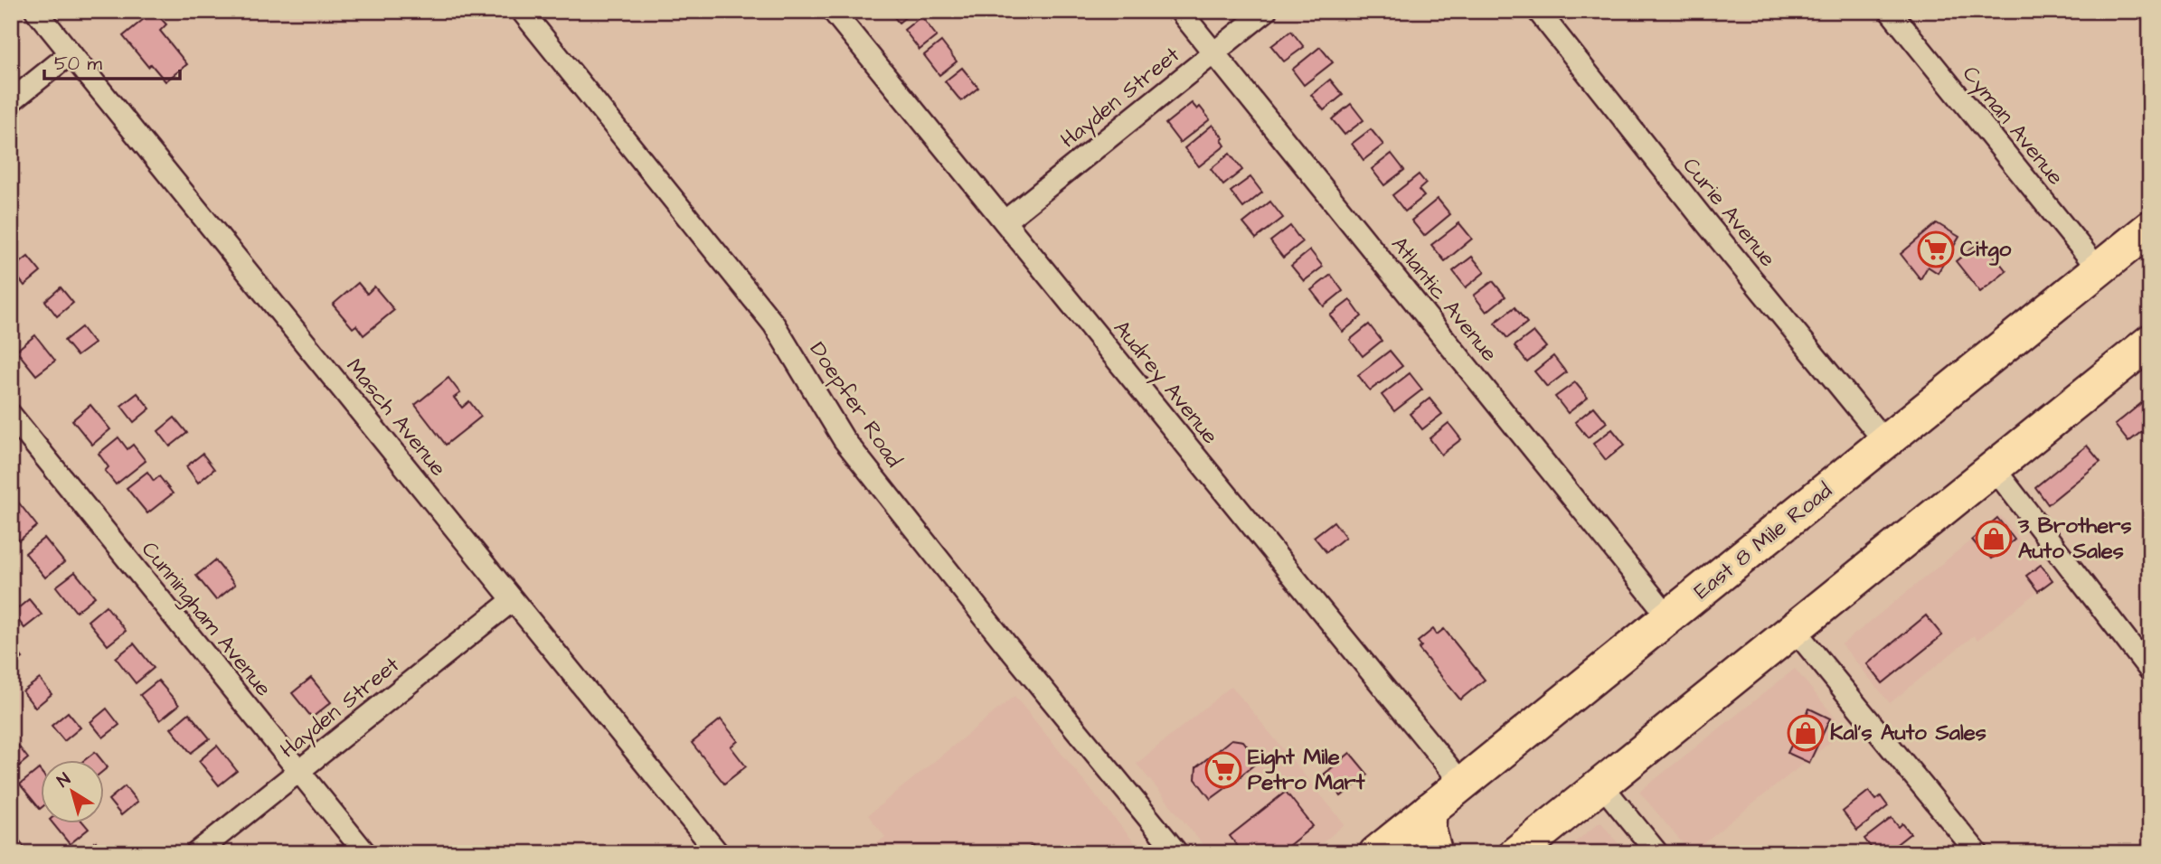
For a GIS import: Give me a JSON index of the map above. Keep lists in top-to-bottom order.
{
  "streets": {
    "highway": ["East 8 Mile Road"],
    "street": [
      "Hayden Street",
      "Cyman Avenue",
      "Curie Avenue",
      "Atlantic Avenue",
      "Audrey Avenue",
      "Doepfer Road",
      "Masch Avenue",
      "Cunningham Avenue"
    ]
  },
  "crossings": [
    ["Hayden Street", "Atlantic Avenue"],
    ["Hayden Street", "Audrey Avenue"],
    ["Hayden Street", "Masch Avenue"],
    ["Hayden Street", "Cunningham Avenue"],
    ["Cyman Avenue", "East 8 Mile Road"],
    ["Curie Avenue", "East 8 Mile Road"],
    ["Atlantic Avenue", "East 8 Mile Road"],
    ["Audrey Avenue", "East 8 Mile Road"]
  ],
  "places": {
    "supermarket": ["Citgo", "Eight Mile Petro Mart"],
    "shop": ["3 Brothers Auto Sales", "Kal's Auto Sales"]
  },
  "scale_bar": "50 m",
  "north": "top left"
}
